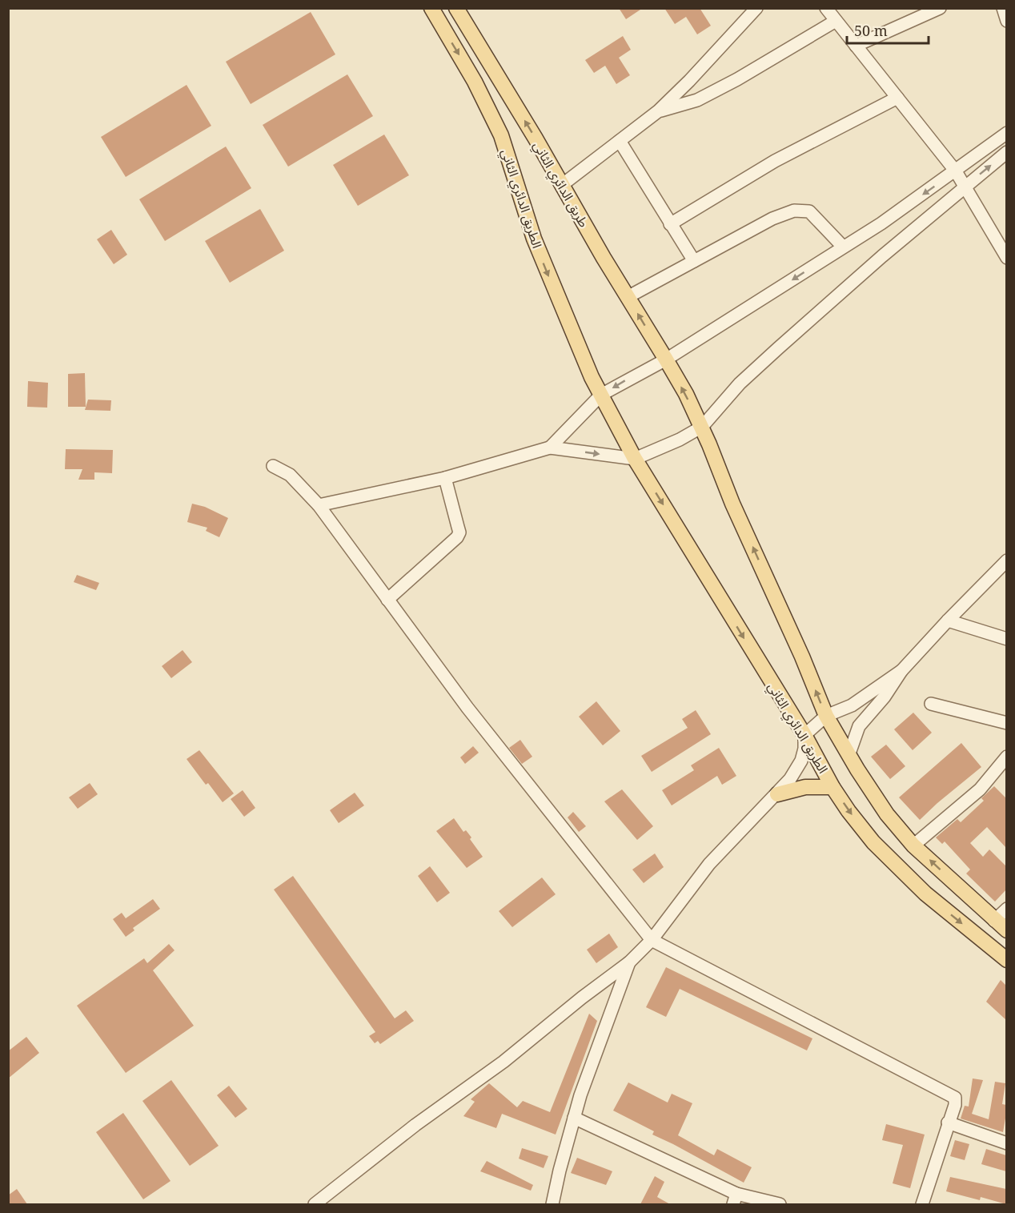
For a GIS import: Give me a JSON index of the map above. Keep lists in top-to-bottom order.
{
  "streets": {
    "main road": ["طريق الدائري الثاني", "الطريق الدائري الثاني"]
  },
  "one_way": ["طريق الدائري الثاني"],
  "scale_bar": "50 m"
}
